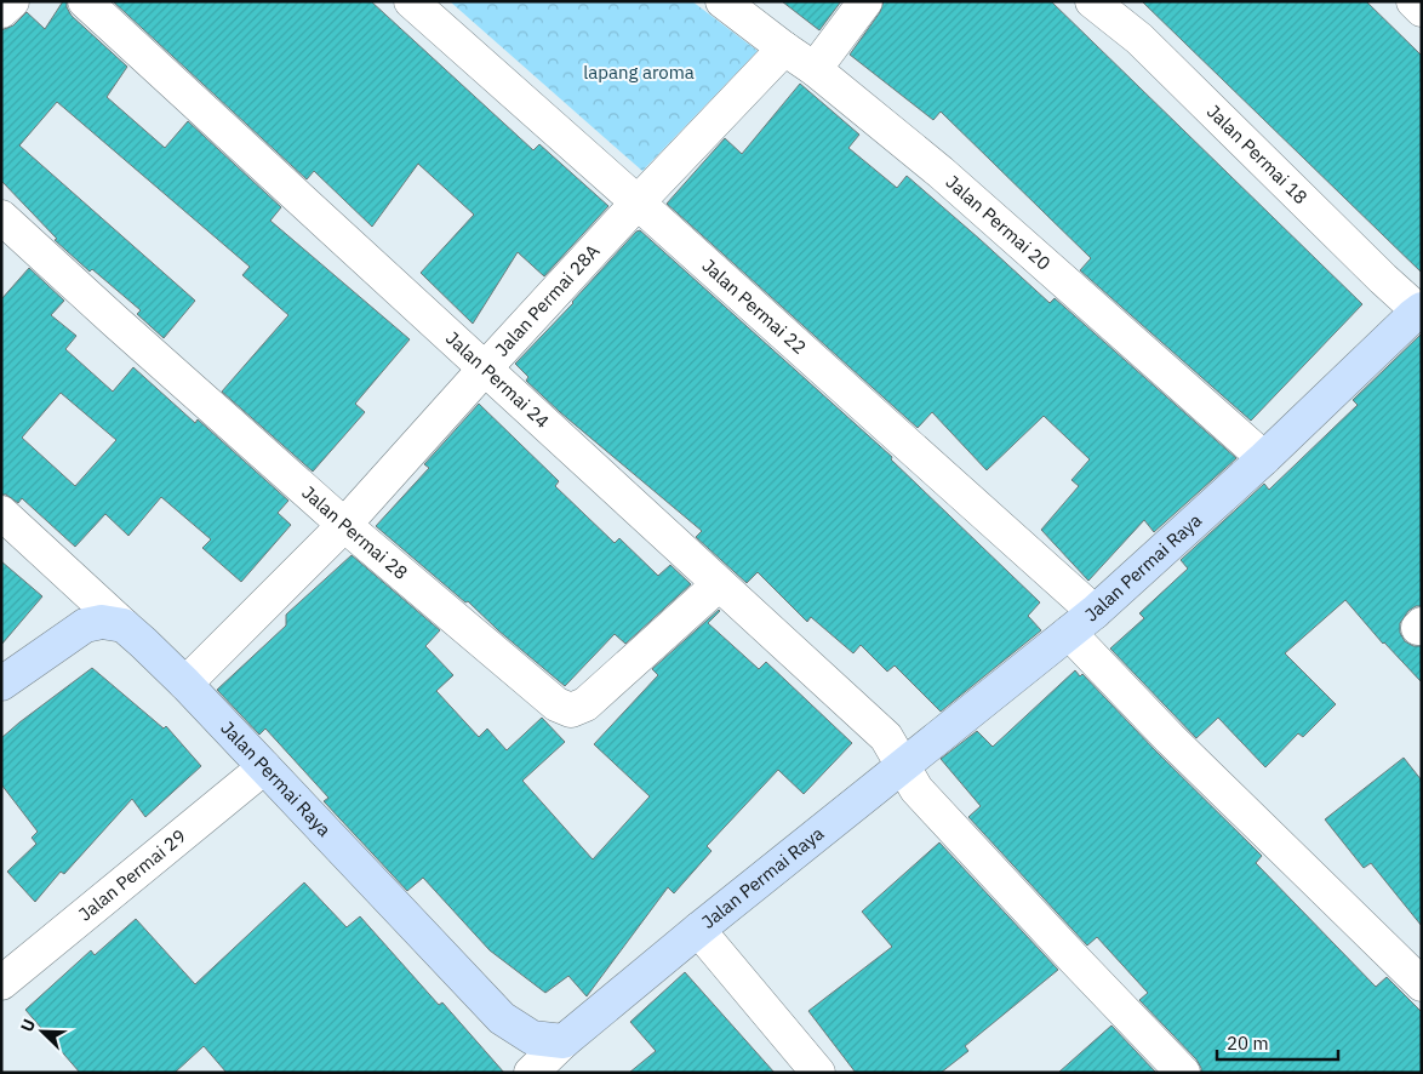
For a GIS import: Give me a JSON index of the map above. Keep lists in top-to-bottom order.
{
  "streets": {
    "street": [
      "Jalan Permai 18",
      "Jalan Permai 20",
      "Jalan Permai 28A",
      "Jalan Permai 22",
      "Jalan Permai 24",
      "Jalan Permai 28",
      "Jalan Permai Raya",
      "Jalan Permai 29"
    ]
  },
  "crossings": [
    ["Jalan Permai 18", "Jalan Permai Raya"],
    ["Jalan Permai 20", "Jalan Permai 28A"],
    ["Jalan Permai 20", "Jalan Permai Raya"],
    ["Jalan Permai 28A", "Jalan Permai 22"],
    ["Jalan Permai 28A", "Jalan Permai 24"],
    ["Jalan Permai 28A", "Jalan Permai 28"],
    ["Jalan Permai 28A", "Jalan Permai Raya"],
    ["Jalan Permai 22", "Jalan Permai Raya"],
    ["Jalan Permai 24", "Jalan Permai 28"],
    ["Jalan Permai 24", "Jalan Permai Raya"],
    ["Jalan Permai Raya", "Jalan Permai 29"]
  ],
  "parks": ["lapang aroma"],
  "scale_bar": "20 m",
  "north": "top left"
}
